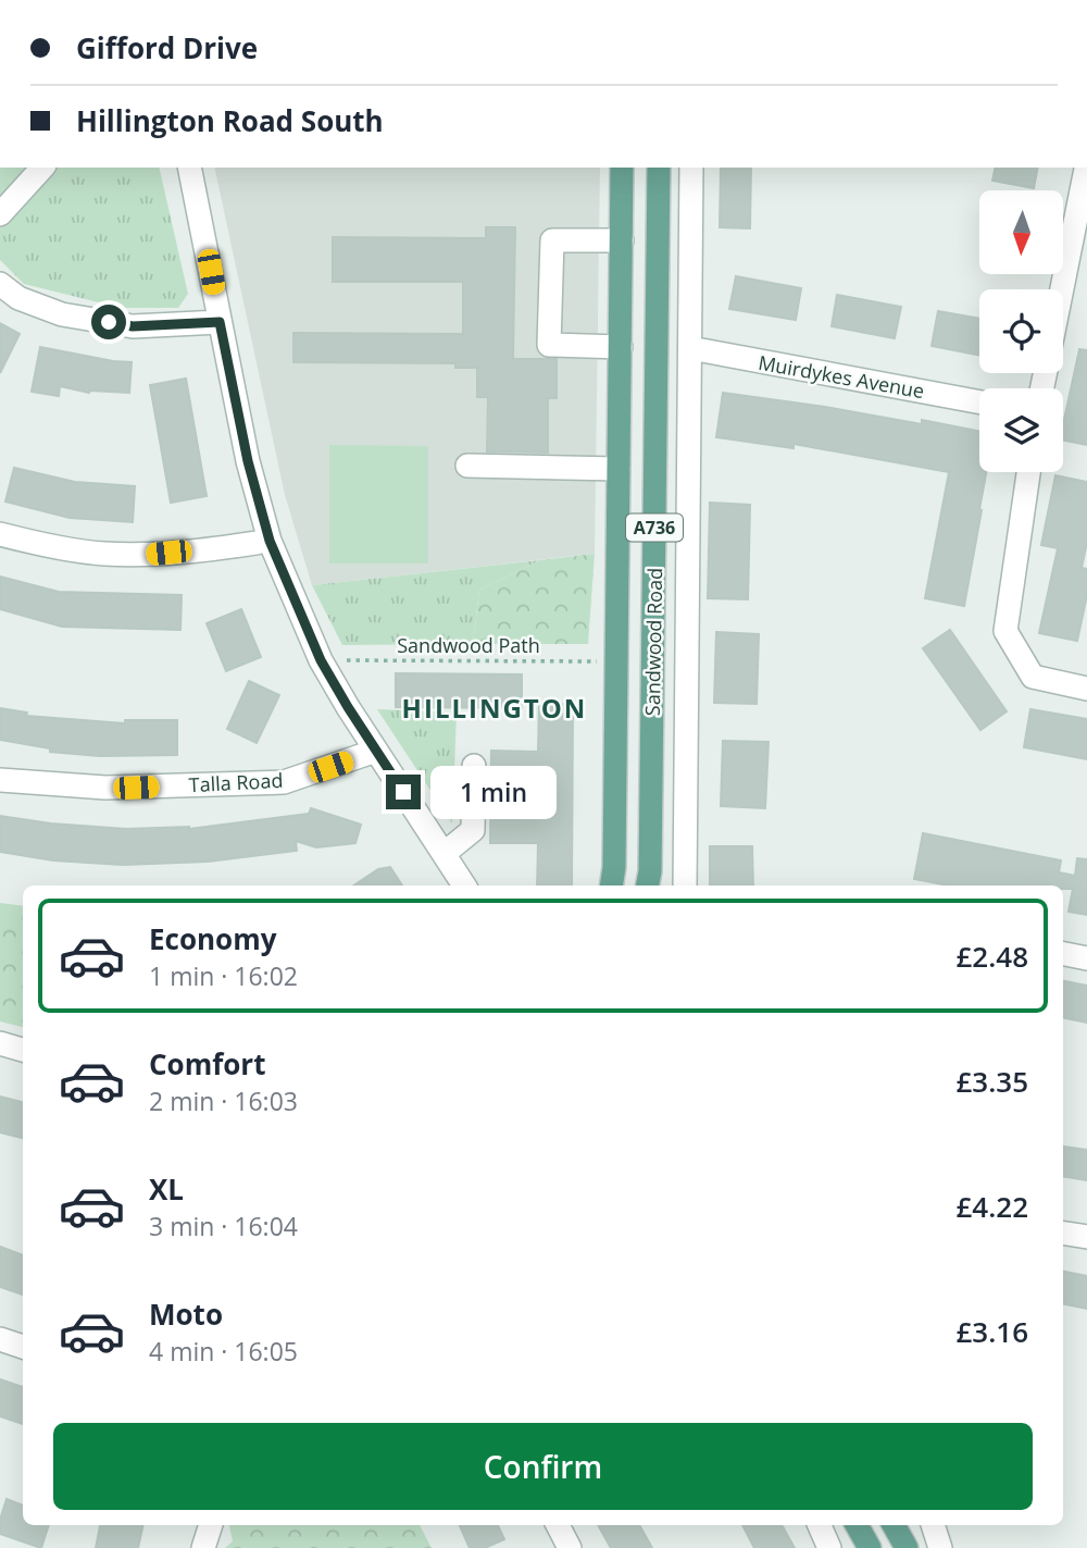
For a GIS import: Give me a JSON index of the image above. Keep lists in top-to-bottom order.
{
  "streets": {
    "main road": ["A736", "Sandwood Road"],
    "street": ["Muirdykes Avenue", "Talla Road"],
    "path": ["Sandwood Path"]
  },
  "crossings": [
    ["Muirdykes Avenue", "Sandwood Road"],
    ["Sandwood Road", "Sandwood Path"]
  ],
  "districts": ["HILLINGTON"],
  "north": "bottom",
  "page": {
    "banner": ["Gifford Drive", "Hillington Road South"],
    "bubble": "1 min",
    "list": [
      {
        "name": "Economy",
        "note": "1 min · 16:02",
        "value": "£2.48"
      },
      {
        "name": "Comfort",
        "note": "2 min · 16:03",
        "value": "£3.35"
      },
      {
        "name": "XL",
        "note": "3 min · 16:04",
        "value": "£4.22"
      },
      {
        "name": "Moto",
        "note": "4 min · 16:05",
        "value": "£3.16"
      }
    ],
    "buttons": "Confirm"
  }
}
